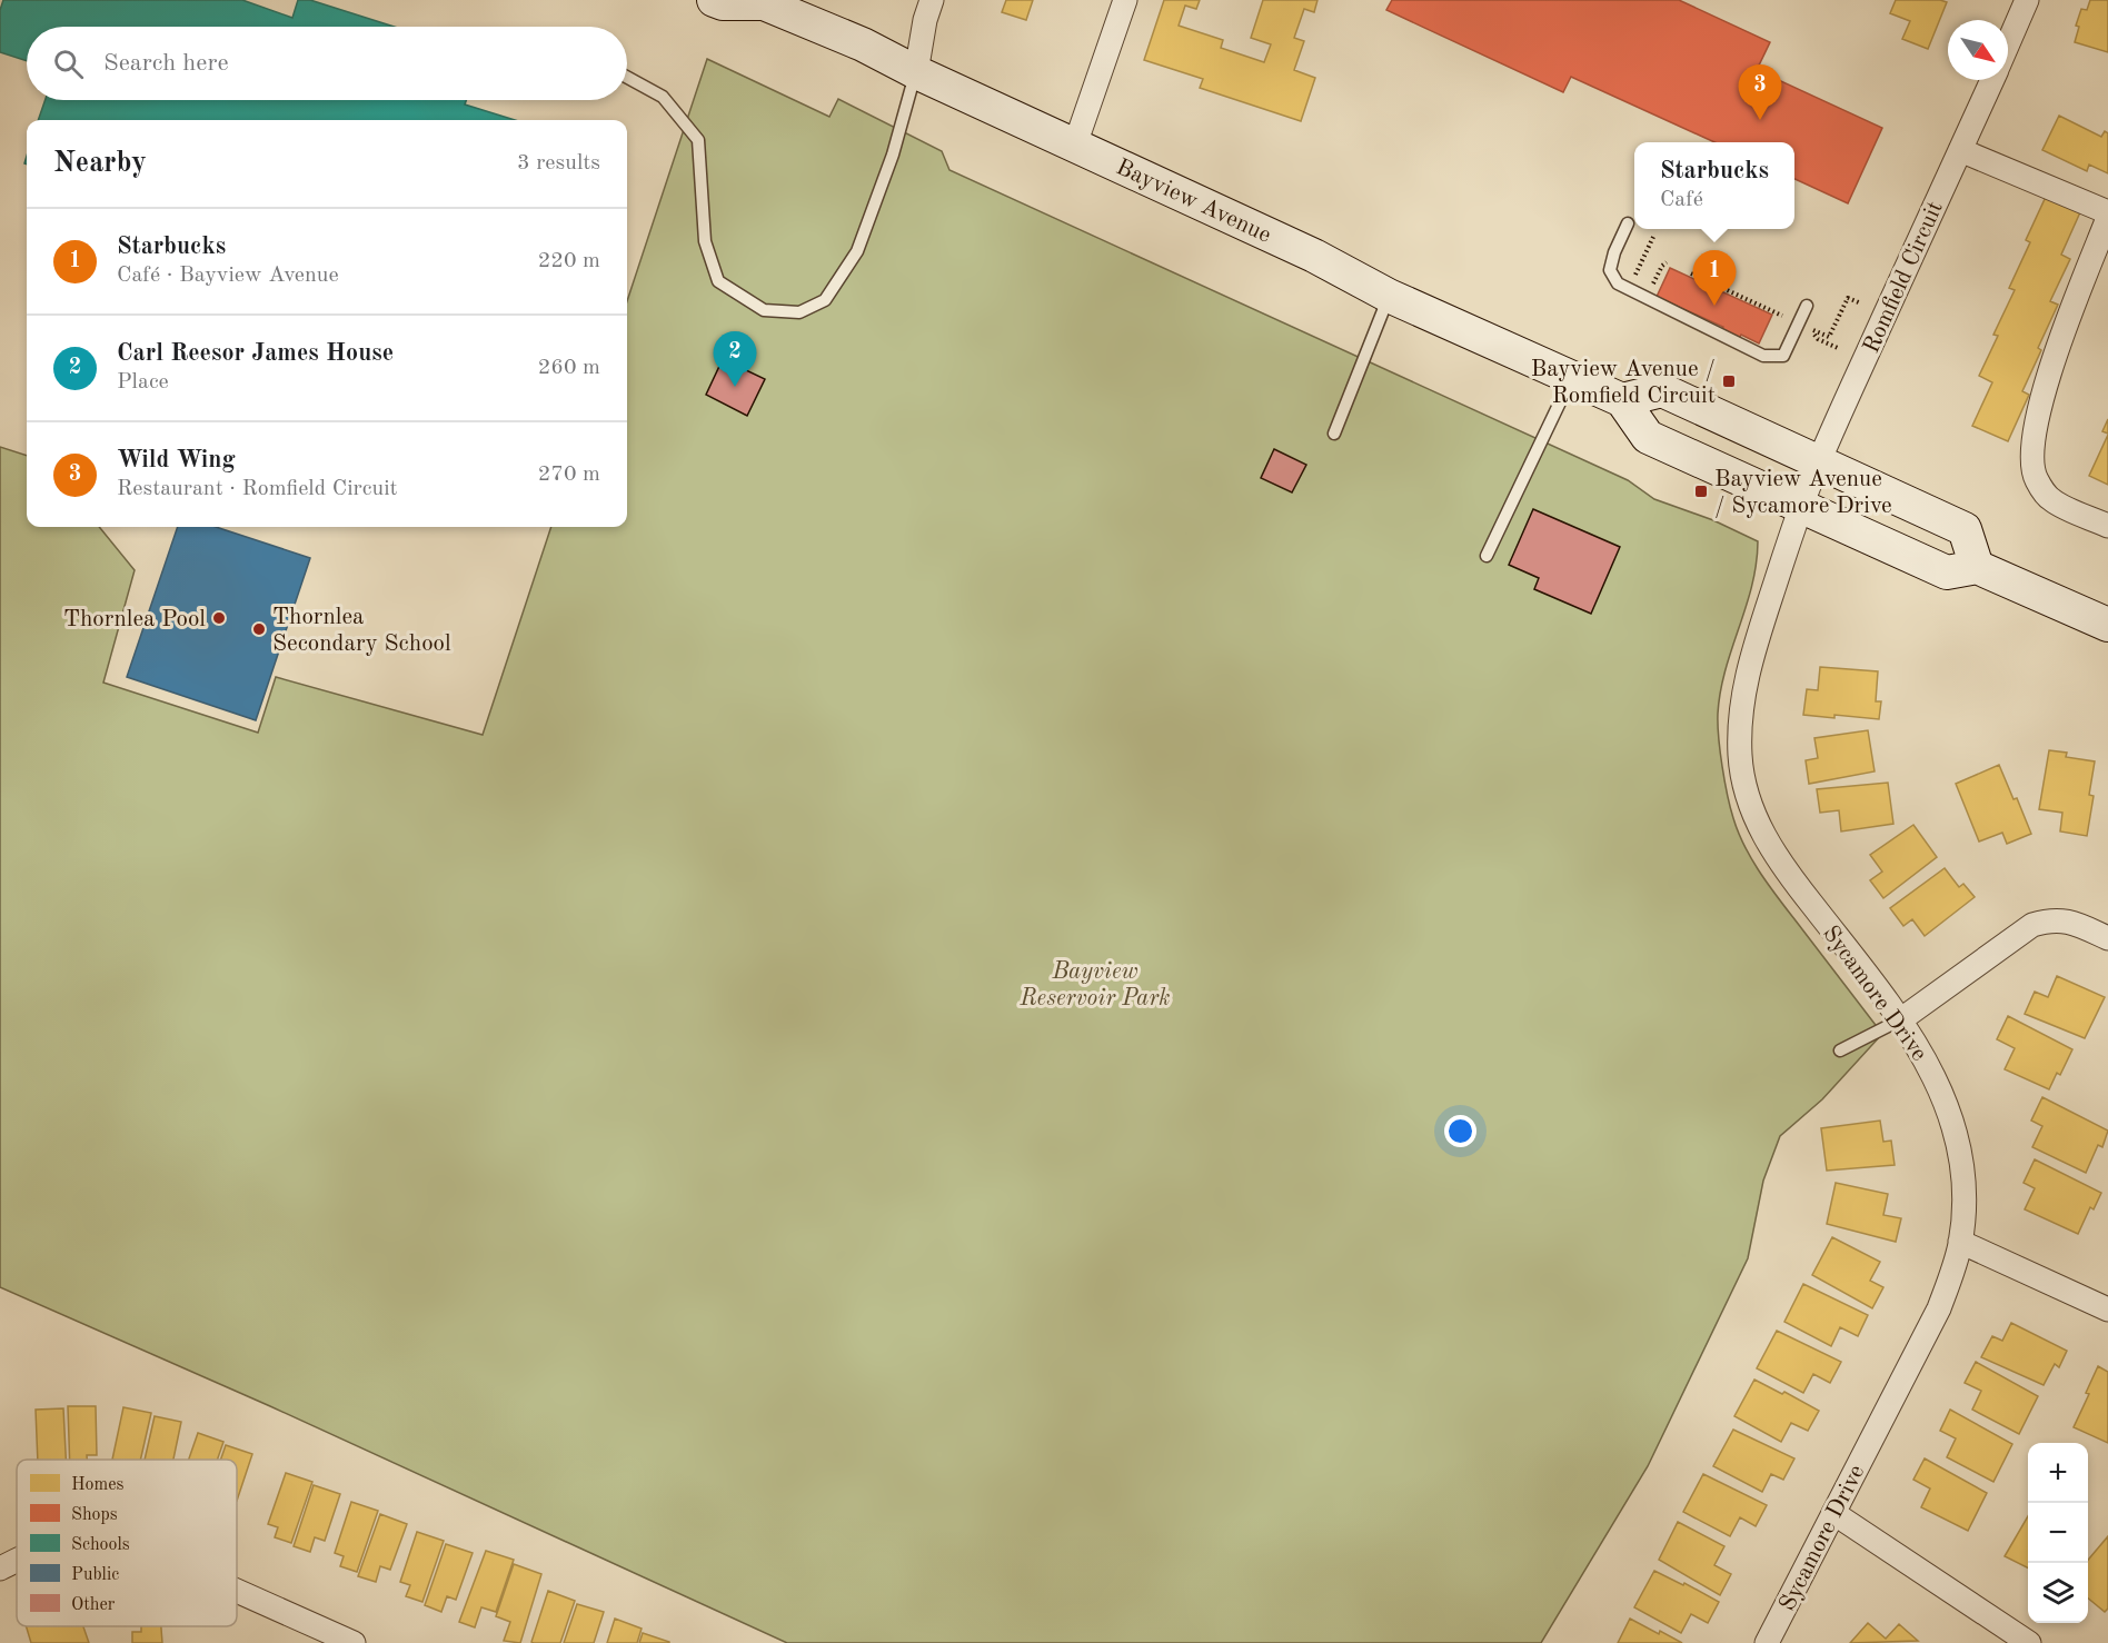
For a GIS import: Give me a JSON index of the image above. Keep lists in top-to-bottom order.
{
  "streets": {
    "main road": ["Bayview Avenue"],
    "street": ["Romfield Circuit", "Sycamore Drive"]
  },
  "crossings": [
    ["Romfield Circuit", "Sycamore Drive"]
  ],
  "parks": ["Bayview Reservoir Park"],
  "places": {
    "transit": ["Bayview Avenue / Romfield Circuit", "Bayview Avenue / Sycamore Drive"],
    "other": ["Thornlea Pool", "Thornlea Secondary School"]
  },
  "legend": [
    "Homes",
    "Shops",
    "Schools",
    "Public",
    "Other"
  ],
  "north": "bottom right",
  "page": {
    "search": "Search here",
    "pins": ["3", "1", "2"],
    "heading": ["Nearby", "3 results"],
    "popup": ["Starbucks", "Café"],
    "list": [
      {
        "mark": "1",
        "name": "Starbucks",
        "note": "Café · Bayview Avenue",
        "value": "220 m"
      },
      {
        "mark": "2",
        "name": "Carl Reesor James House",
        "note": "Place",
        "value": "260 m"
      },
      {
        "mark": "3",
        "name": "Wild Wing",
        "note": "Restaurant · Romfield Circuit",
        "value": "270 m"
      }
    ],
    "map_buttons": ["+", "−"]
  }
}
